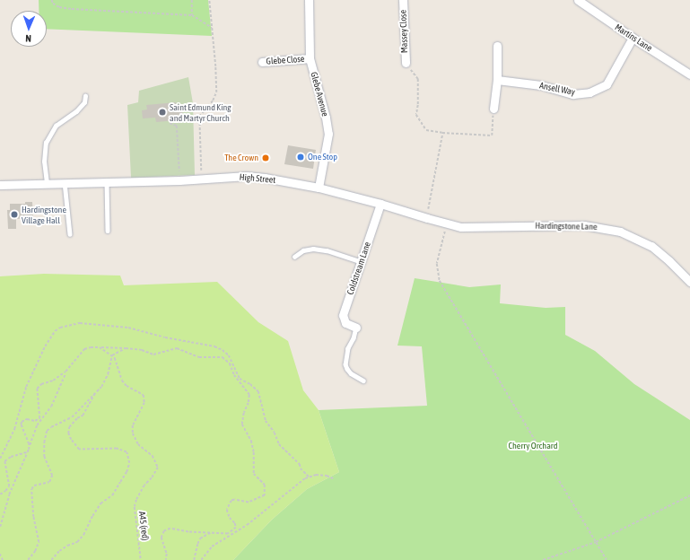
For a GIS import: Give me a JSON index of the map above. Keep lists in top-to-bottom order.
{
  "streets": {
    "street": [
      "Massey Close",
      "Martins Lane",
      "Glebe Close",
      "Ansell Way",
      "Glebe Avenue",
      "High Street",
      "Hardingstone Lane",
      "Coldstream Lane"
    ],
    "path": ["A45 (red)"]
  },
  "crossings": [
    ["Martins Lane", "Ansell Way"],
    ["Glebe Close", "Glebe Avenue"],
    ["Glebe Avenue", "High Street"],
    ["High Street", "Hardingstone Lane"],
    ["High Street", "Coldstream Lane"]
  ],
  "parks": ["Cherry Orchard"],
  "places": [
    "Saint Edmund King and Martyr Church",
    "One Stop",
    "The Crown",
    "Hardingstone Village Hall"
  ],
  "north": "bottom"
}
